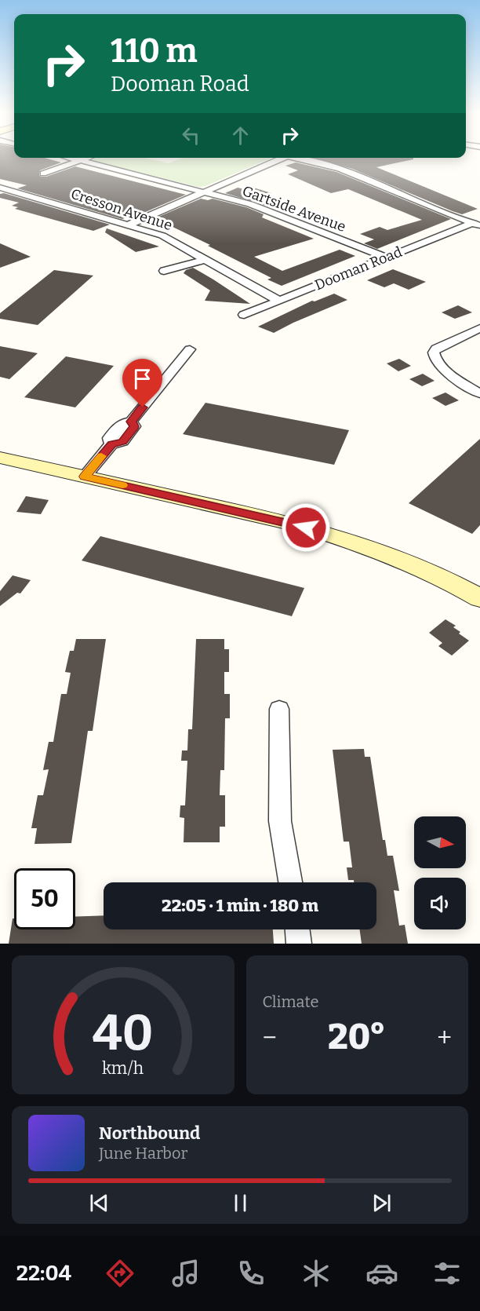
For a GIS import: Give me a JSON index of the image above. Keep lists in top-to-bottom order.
{
  "streets": {
    "street": ["Gartside Avenue", "Cresson Avenue", "Dooman Road"]
  },
  "crossings": [
    ["Gartside Avenue", "Dooman Road"],
    ["Cresson Avenue", "Dooman Road"]
  ],
  "north": "right",
  "page": {
    "turn": ["110 m", "Dooman Road"],
    "limit": "50",
    "trip": "22:05 · 1 min · 180 m",
    "tile": "Climate",
    "heat": ["−", "20°", "+"],
    "song": ["Northbound", "June Harbor"],
    "tabs": "22:04",
    "gauge": ["40", "km/h"]
  }
}
